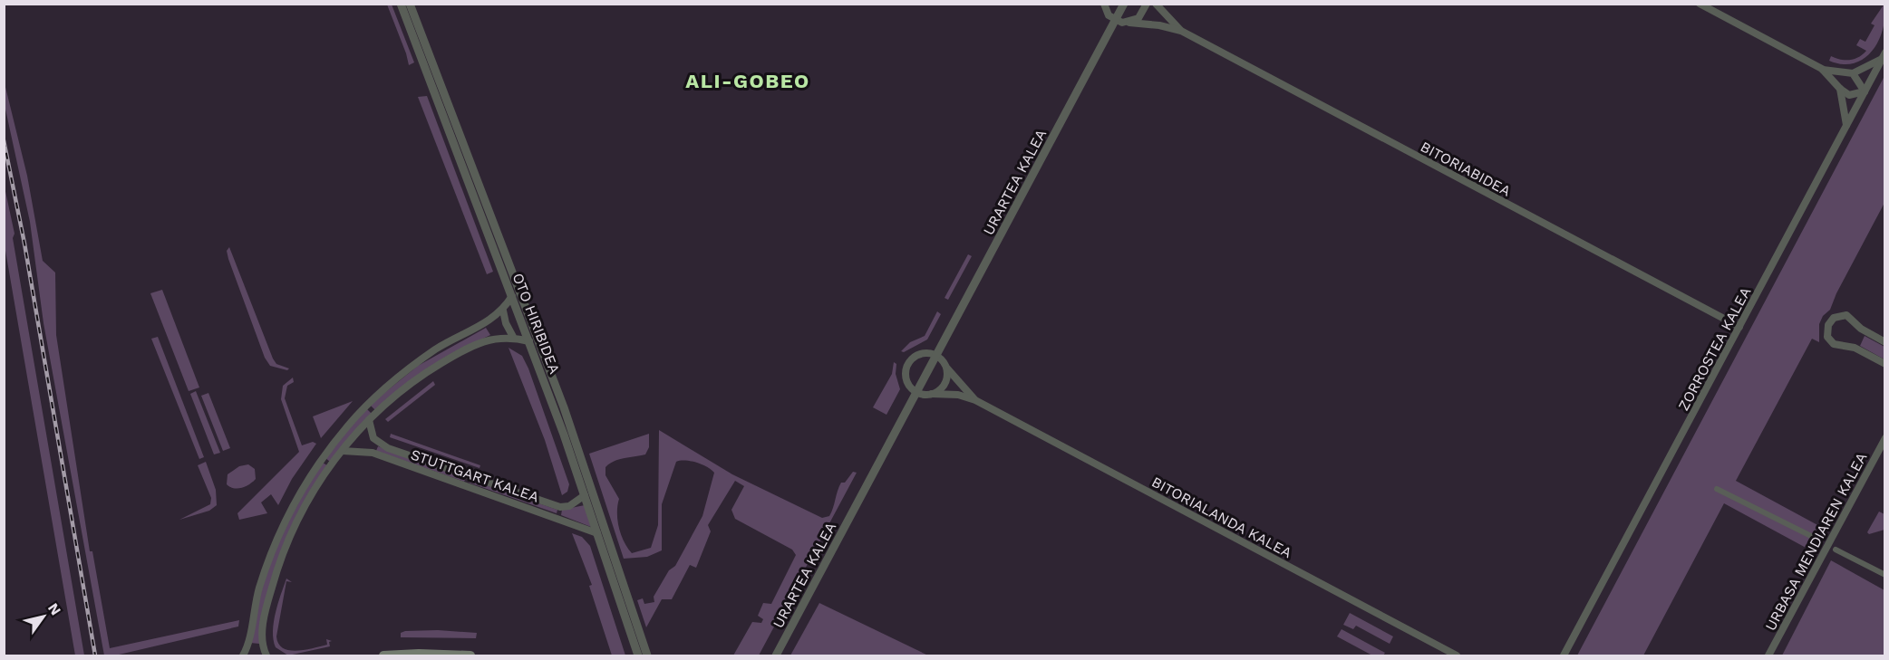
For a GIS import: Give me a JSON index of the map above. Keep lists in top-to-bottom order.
{
  "streets": {
    "street": [
      "BITORIABIDEA",
      "URARTEA KALEA",
      "OTO HIRIBIDEA",
      "ZORROSTEA KALEA",
      "STUTTGART KALEA",
      "BITORIALANDA KALEA",
      "URBASA MENDIAREN KALEA"
    ]
  },
  "crossings": [
    ["BITORIABIDEA", "ZORROSTEA KALEA"],
    ["OTO HIRIBIDEA", "STUTTGART KALEA"]
  ],
  "districts": ["ALI-GOBEO"],
  "north": "top right"
}
